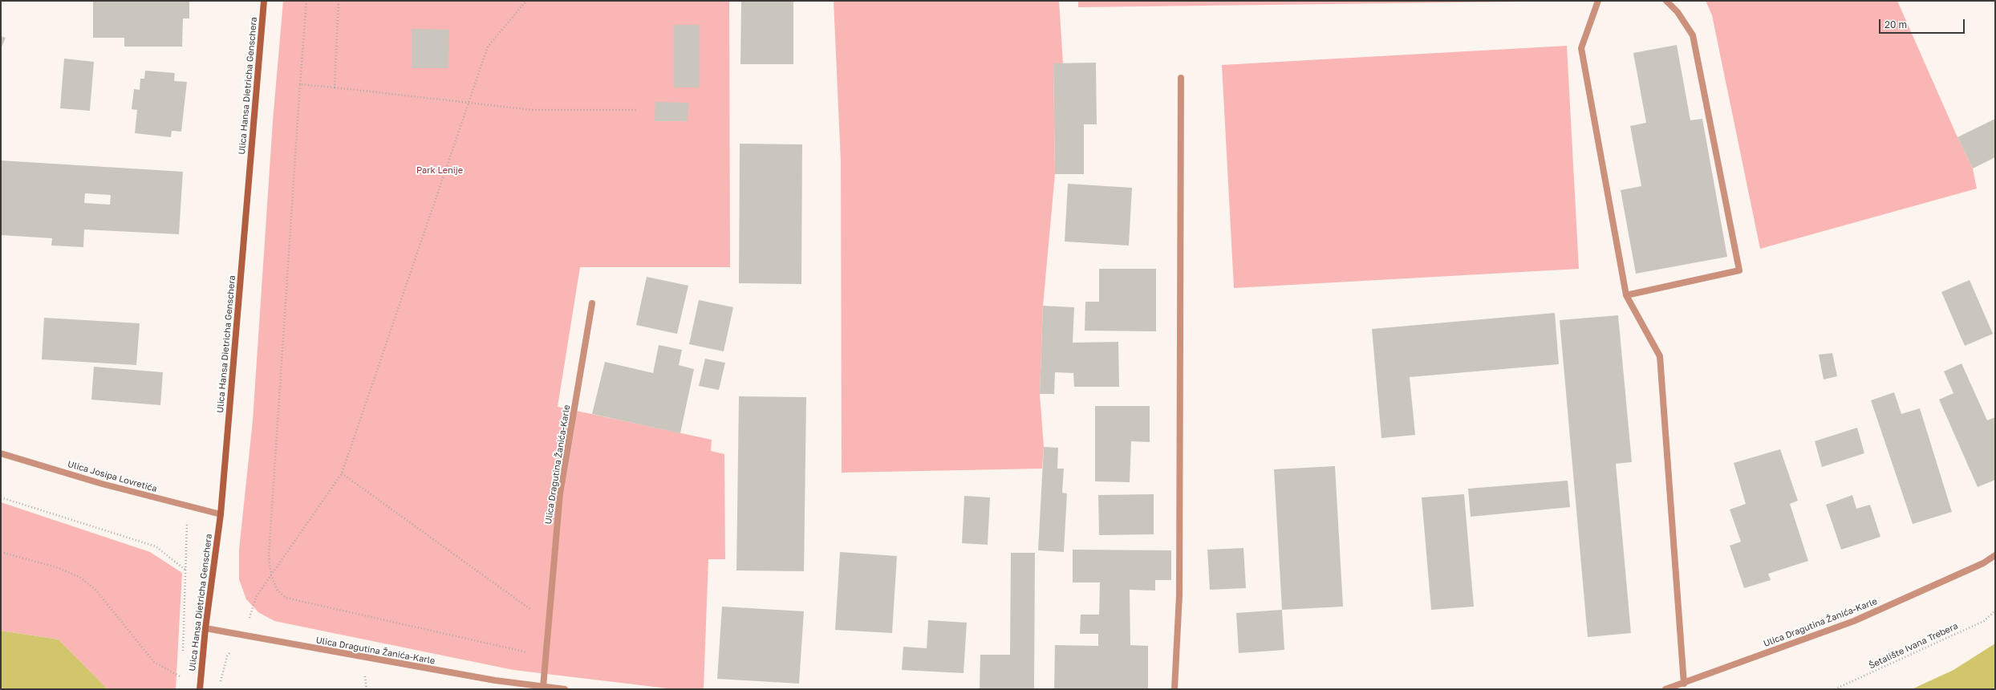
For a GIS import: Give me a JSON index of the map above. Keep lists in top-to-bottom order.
{
  "streets": {
    "main road": ["Ulica Hansa Dietricha Genschera"],
    "street": ["Ulica Dragutina Žanića-Karle", "Ulica Josipa Lovretića"],
    "path": ["Šetalište Ivana Trebera"]
  },
  "crossings": [
    ["Ulica Hansa Dietricha Genschera", "Ulica Dragutina Žanića-Karle"],
    ["Ulica Hansa Dietricha Genschera", "Ulica Josipa Lovretića"]
  ],
  "parks": ["Park Lenije"],
  "scale_bar": "20 m"
}
